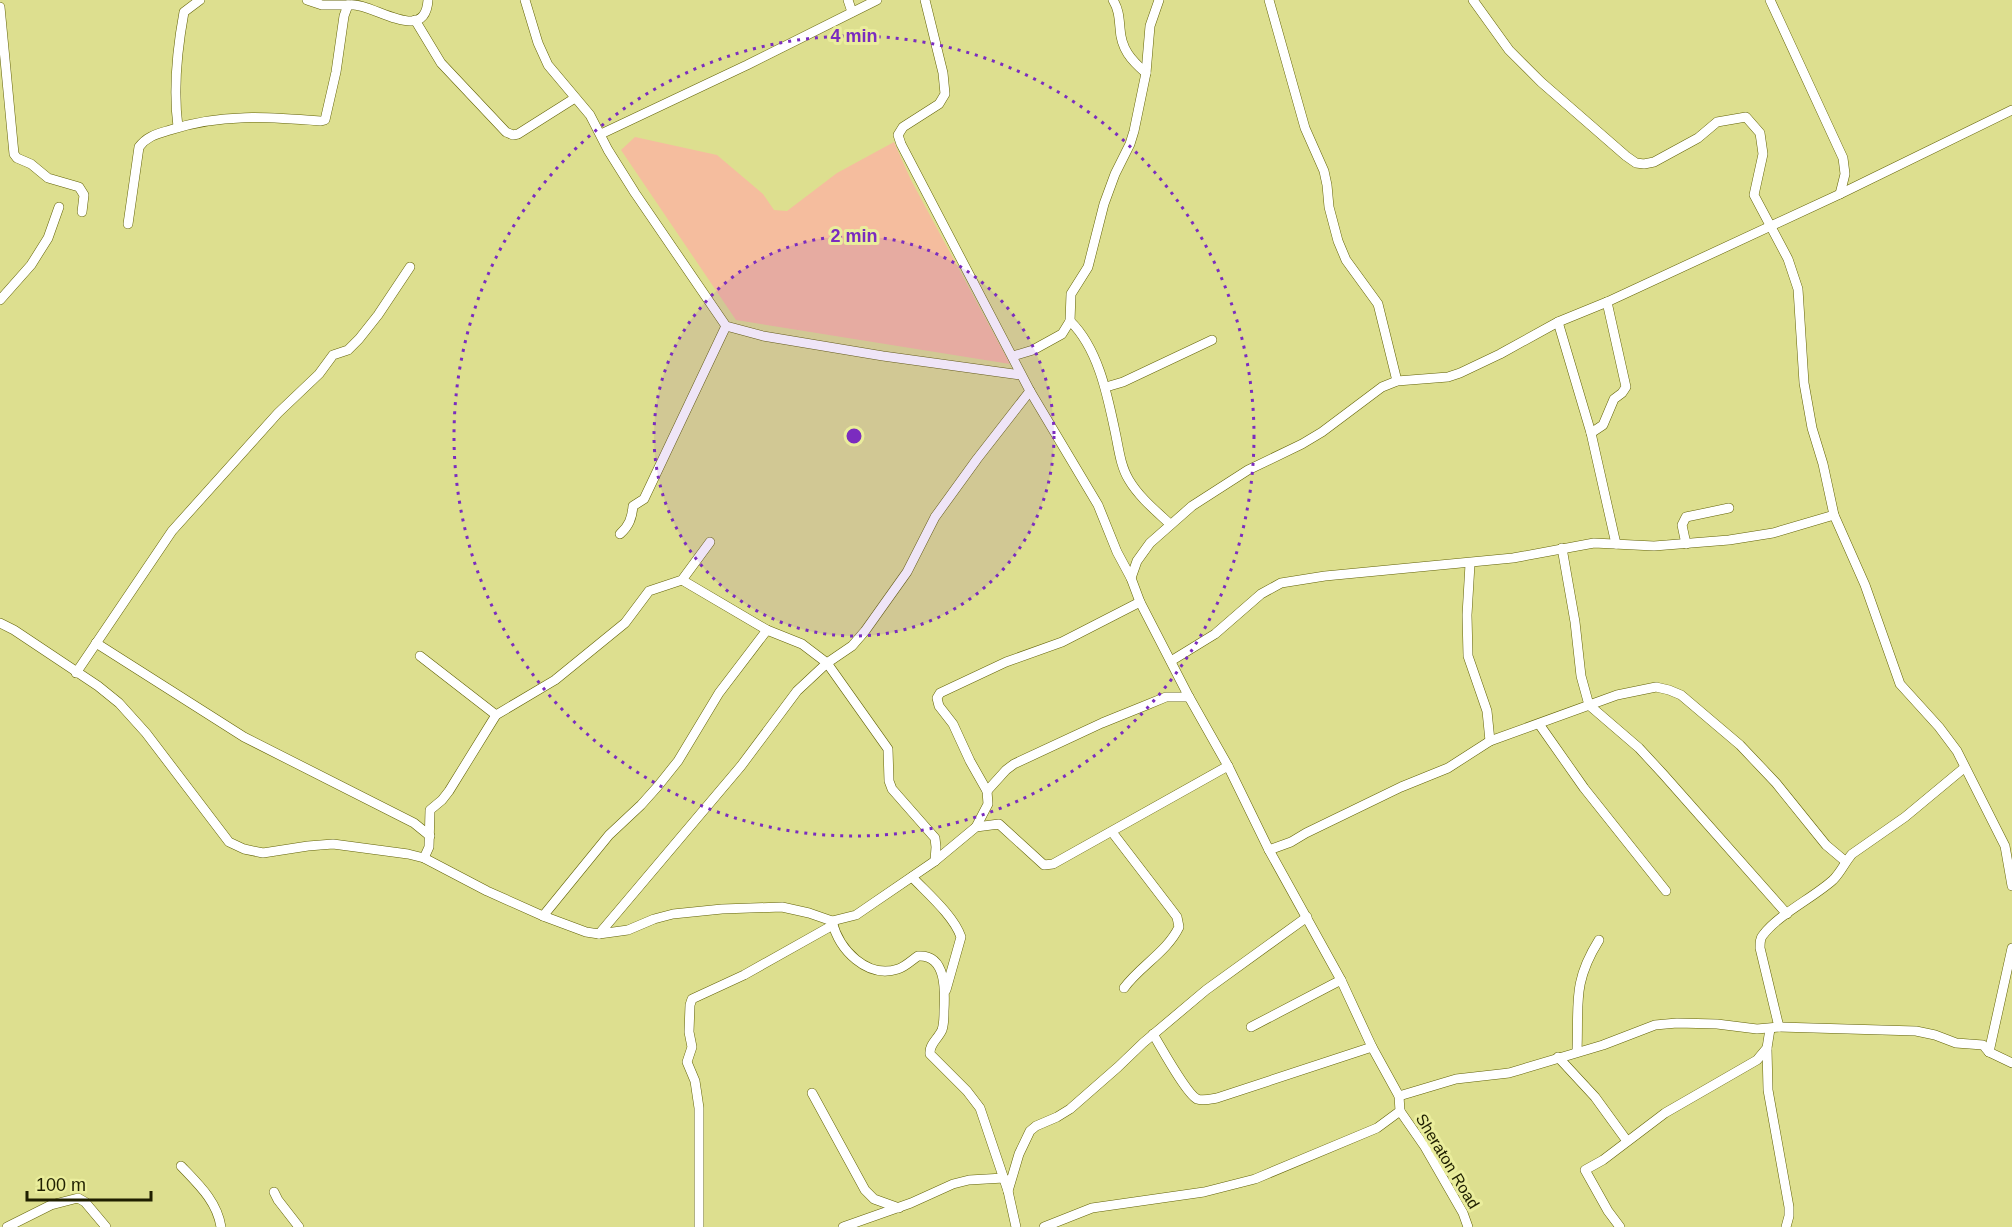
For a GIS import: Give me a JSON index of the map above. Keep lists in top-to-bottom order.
{
  "streets": {
    "street": ["Sheraton Road"]
  },
  "scale_bar": "100 m",
  "rings": ["4 min", "2 min"]
}
